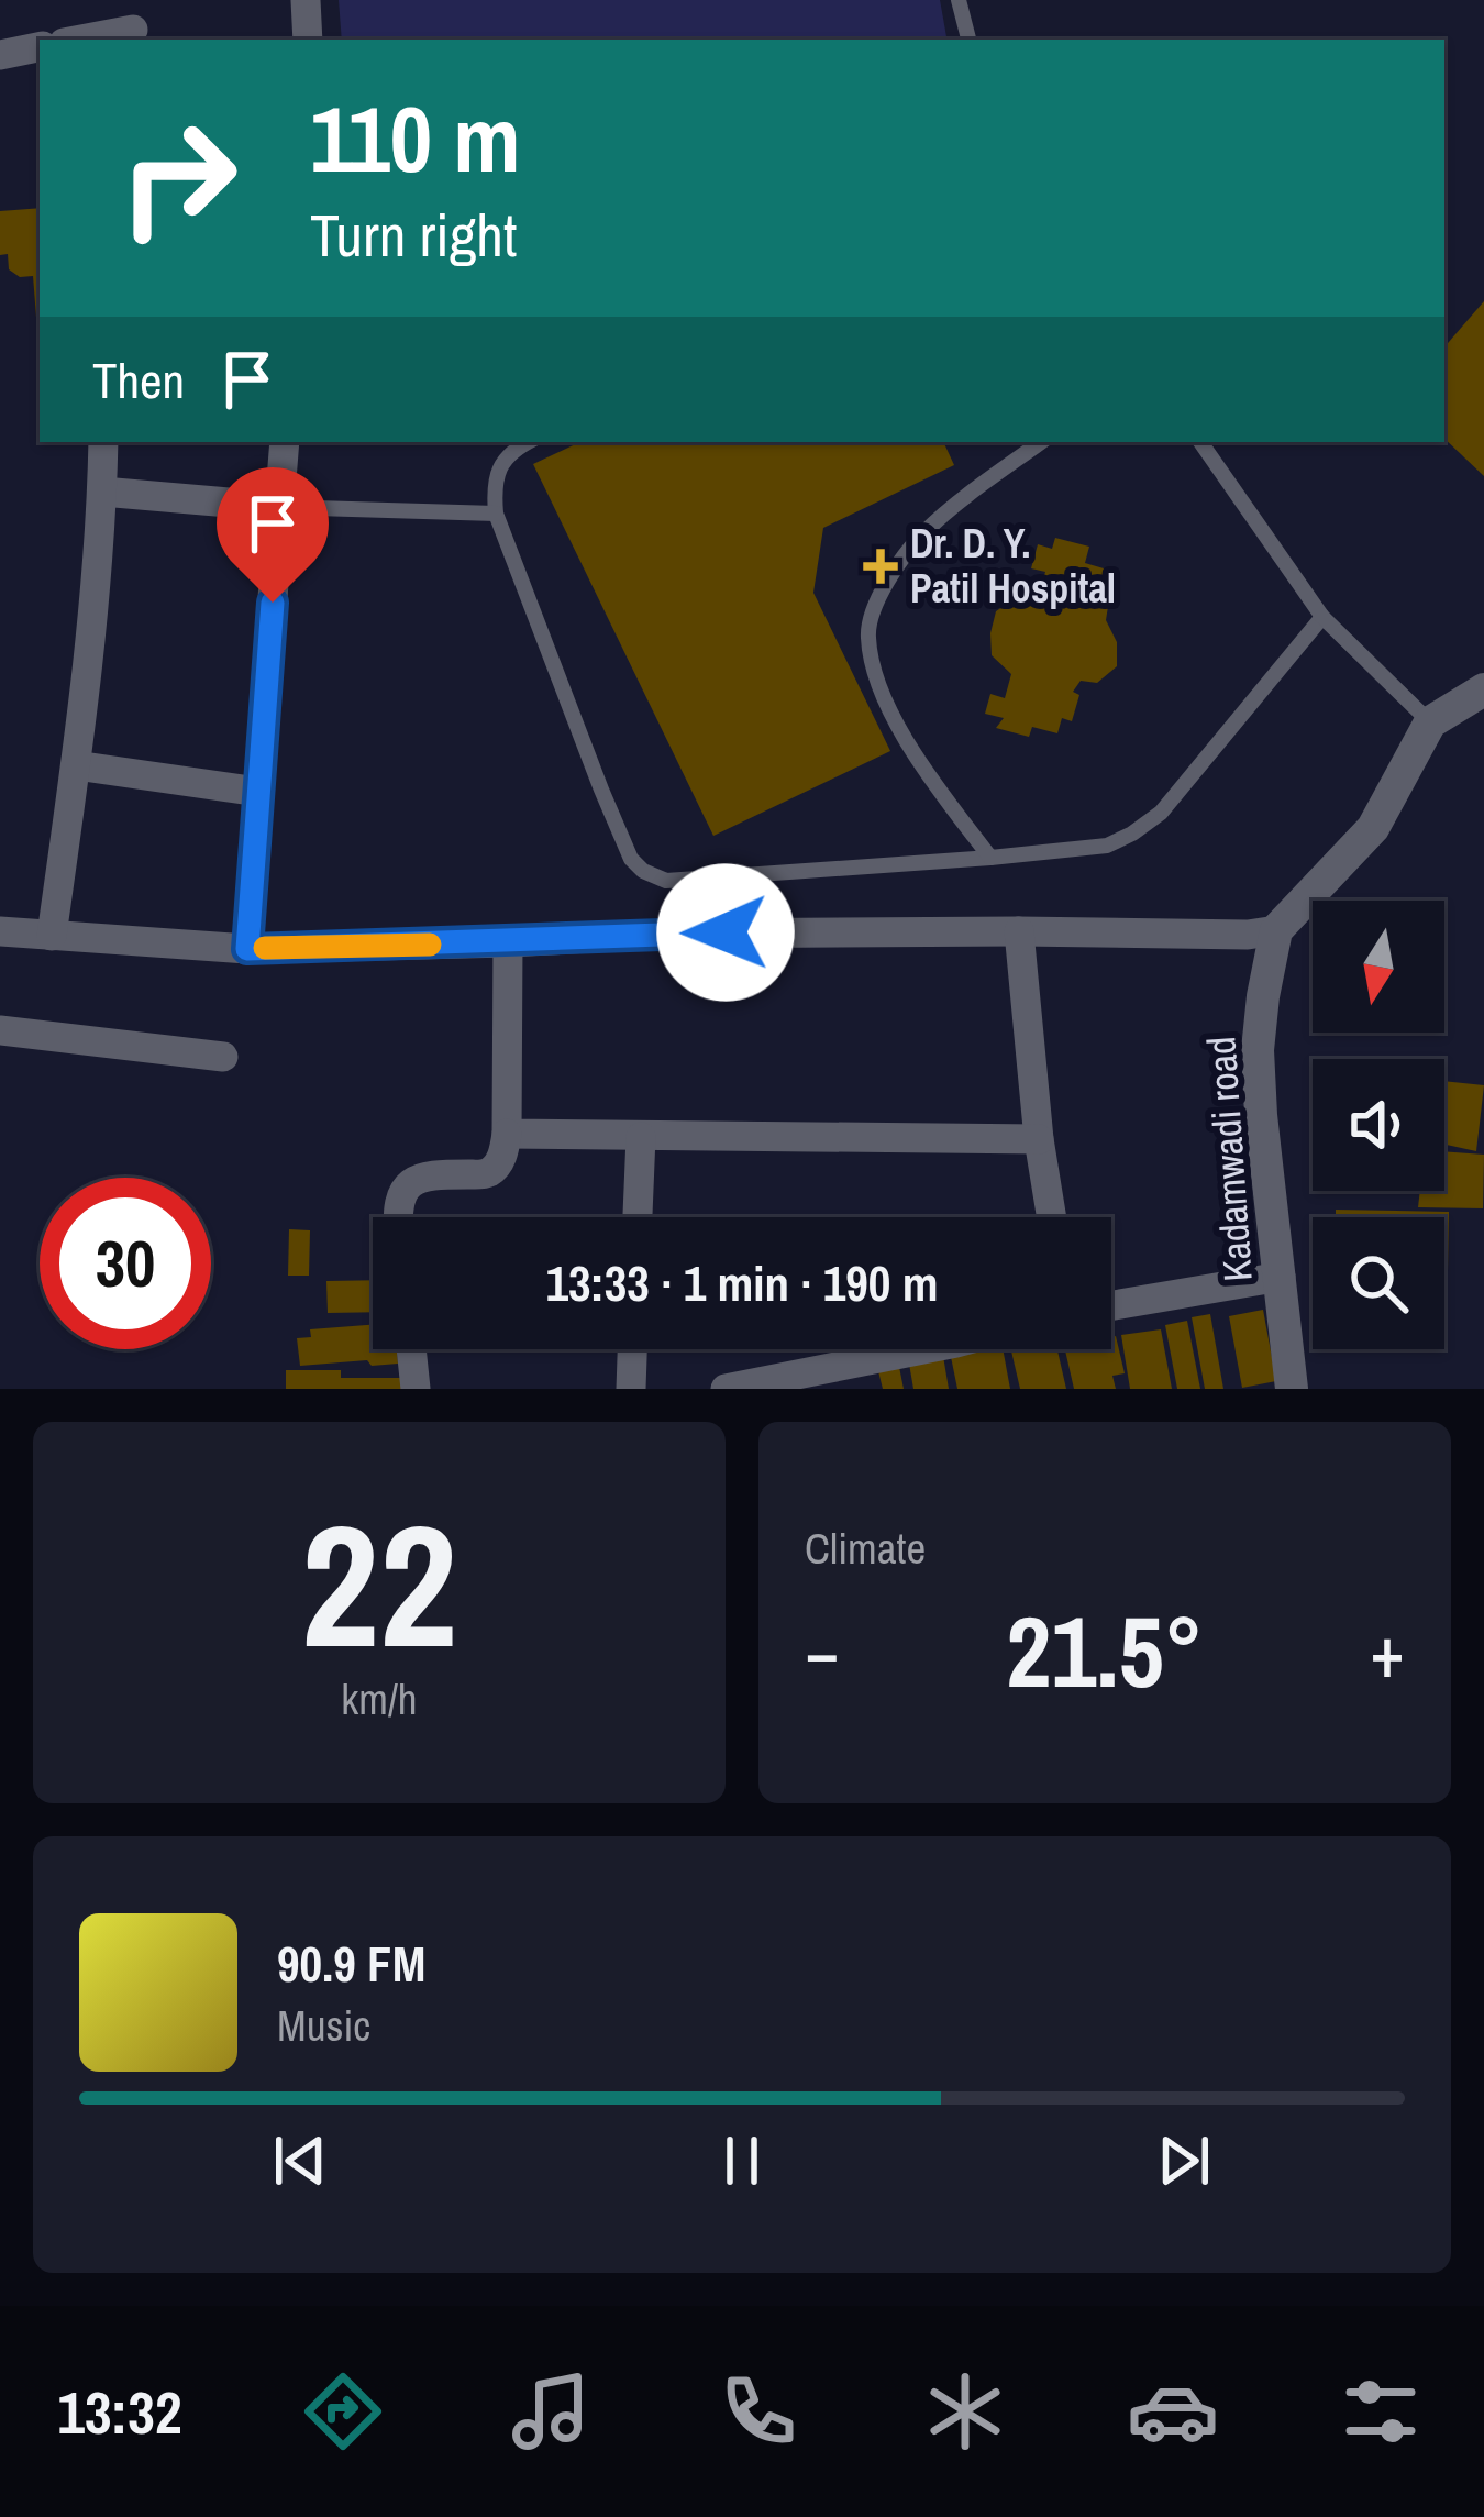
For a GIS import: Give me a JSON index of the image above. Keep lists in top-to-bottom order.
{
  "streets": {
    "street": ["Kadamwadi road"]
  },
  "places": {
    "health": ["Dr. D. Y. Patil Hospital"]
  },
  "north": "bottom",
  "page": {
    "turn": ["110 m", "Turn right"],
    "then": "Then",
    "limit": "30",
    "trip": "13:33 · 1 min · 190 m",
    "tile": [
      ["22", "km/h"],
      "Climate"
    ],
    "heat": ["−", "21.5°", "+"],
    "song": ["90.9 FM", "Music"],
    "tabs": "13:32"
  }
}
